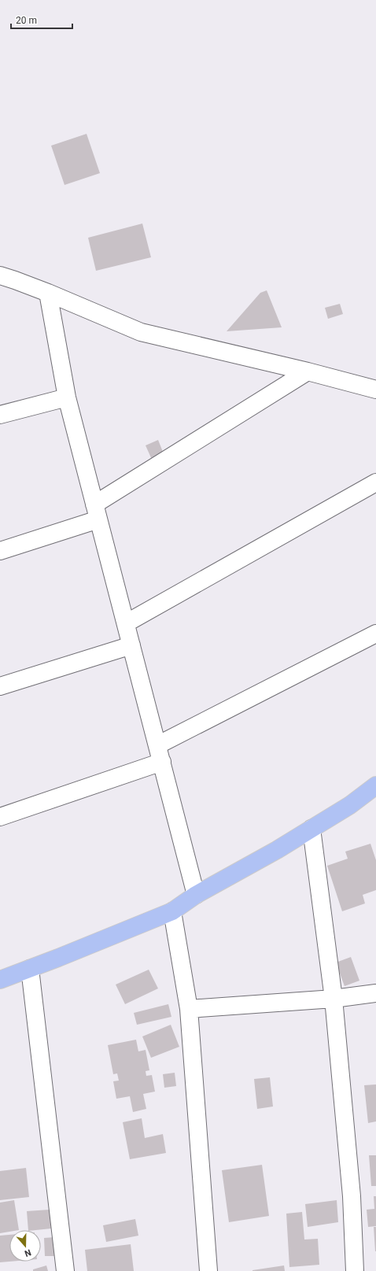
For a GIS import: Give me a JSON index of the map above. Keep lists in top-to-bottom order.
{
  "scale_bar": "20 m",
  "north": "bottom"
}
